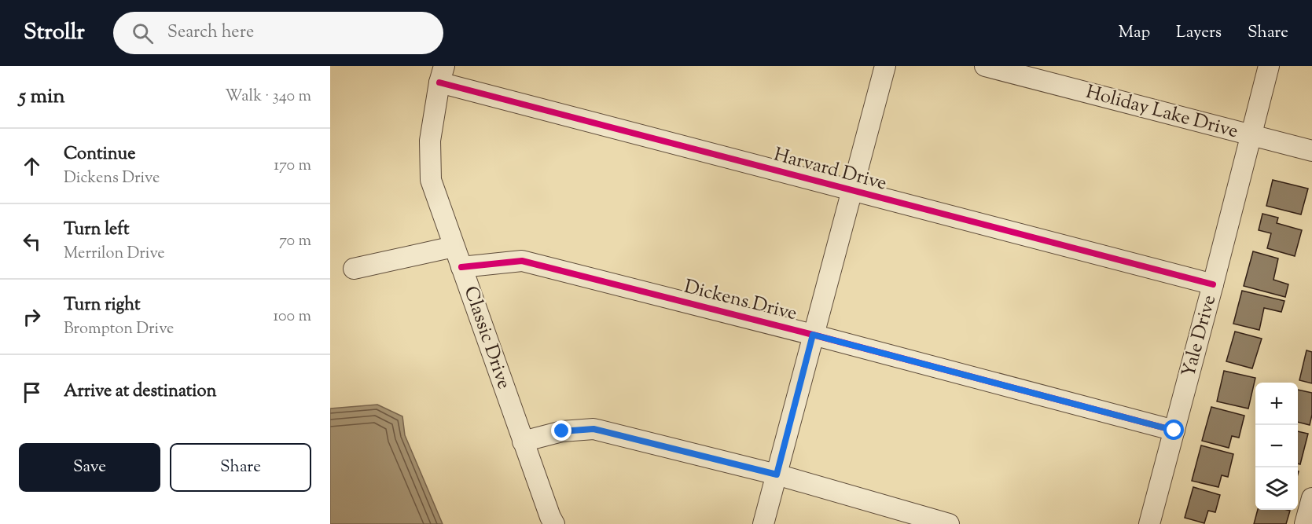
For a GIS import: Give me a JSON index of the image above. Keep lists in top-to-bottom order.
{
  "streets": {
    "street": [
      "Holiday Lake Drive",
      "Harvard Drive",
      "Dickens Drive",
      "Yale Drive",
      "Classic Drive"
    ]
  },
  "crossings": [
    ["Holiday Lake Drive", "Yale Drive"],
    ["Harvard Drive", "Yale Drive"],
    ["Harvard Drive", "Classic Drive"],
    ["Dickens Drive", "Yale Drive"],
    ["Dickens Drive", "Classic Drive"]
  ],
  "page": {
    "header": "Strollr",
    "search": "Search here",
    "nav": ["Map", "Layers", "Share"],
    "heading": ["5 min", "Walk · 340 m"],
    "list": [
      ["Continue", "Dickens Drive", "170 m"],
      ["Turn left", "Merrilon Drive", "70 m"],
      ["Turn right", "Brompton Drive", "100 m"],
      "Arrive at destination"
    ],
    "map_buttons": ["+", "−"],
    "buttons": ["Save", "Share"]
  }
}
